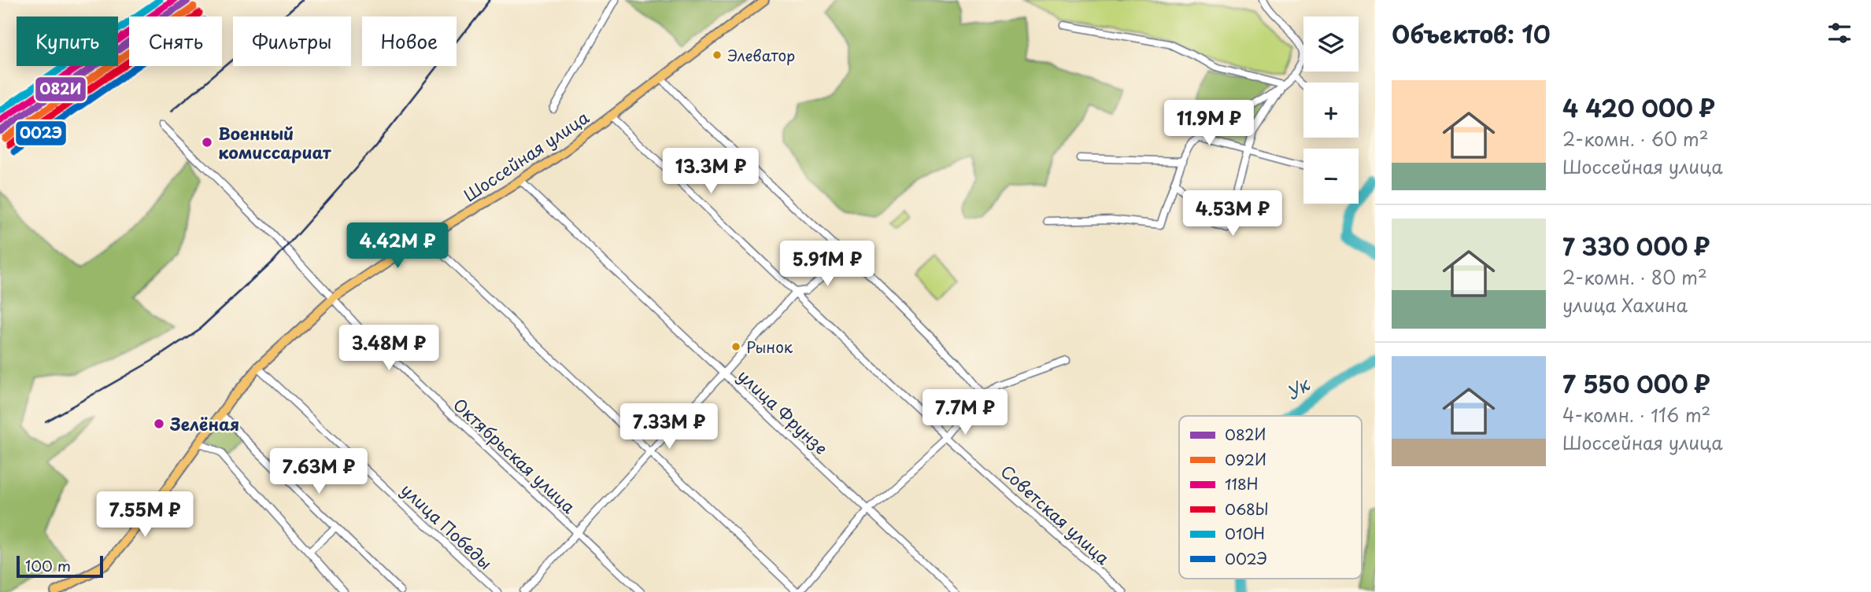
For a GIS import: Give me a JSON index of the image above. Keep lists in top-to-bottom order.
{
  "streets": {
    "main road": ["Шоссейная улица"],
    "street": [
      "улица Фрунзе",
      "Октябрьская улица",
      "Советская улица",
      "улица Победы"
    ]
  },
  "crossings": [
    ["Шоссейная улица", "улица Фрунзе"],
    ["Шоссейная улица", "Октябрьская улица"],
    ["Шоссейная улица", "Советская улица"],
    ["Шоссейная улица", "улица Победы"]
  ],
  "water": ["Ук"],
  "places": [
    "Элеватор",
    "Военный комиссариат",
    "Рынок",
    "Зелёная"
  ],
  "lines": [
    "transit line 082И",
    "transit line 118Н",
    "transit line 010Н",
    "transit line 092И",
    "transit line 068Ы",
    "transit line 002Э"
  ],
  "legend": [
    "082И",
    "092И",
    "118Н",
    "068Ы",
    "010Н",
    "002Э"
  ],
  "scale_bar": "100 m",
  "page": {
    "heading": "Объектов: 10",
    "map_buttons": ["+", "−"],
    "chip": [
      "Купить",
      "Снять",
      "Фильтры",
      "Новое"
    ],
    "list": [
      {
        "name": "4 420 000 ₽",
        "note": "2-комн. · 60 m² · Шоссейная улица"
      },
      {
        "name": "7 330 000 ₽",
        "note": "2-комн. · 80 m² · улица Хахина"
      },
      {
        "name": "7 550 000 ₽",
        "note": "4-комн. · 116 m² · Шоссейная улица"
      }
    ],
    "price": [
      "11.9M ₽",
      "13.3M ₽",
      "4.53M ₽",
      "4.42M ₽",
      "5.91M ₽",
      "3.48M ₽",
      "7.7M ₽",
      "7.33M ₽",
      "7.63M ₽",
      "7.55M ₽"
    ],
    "scale": "100 m"
  }
}
